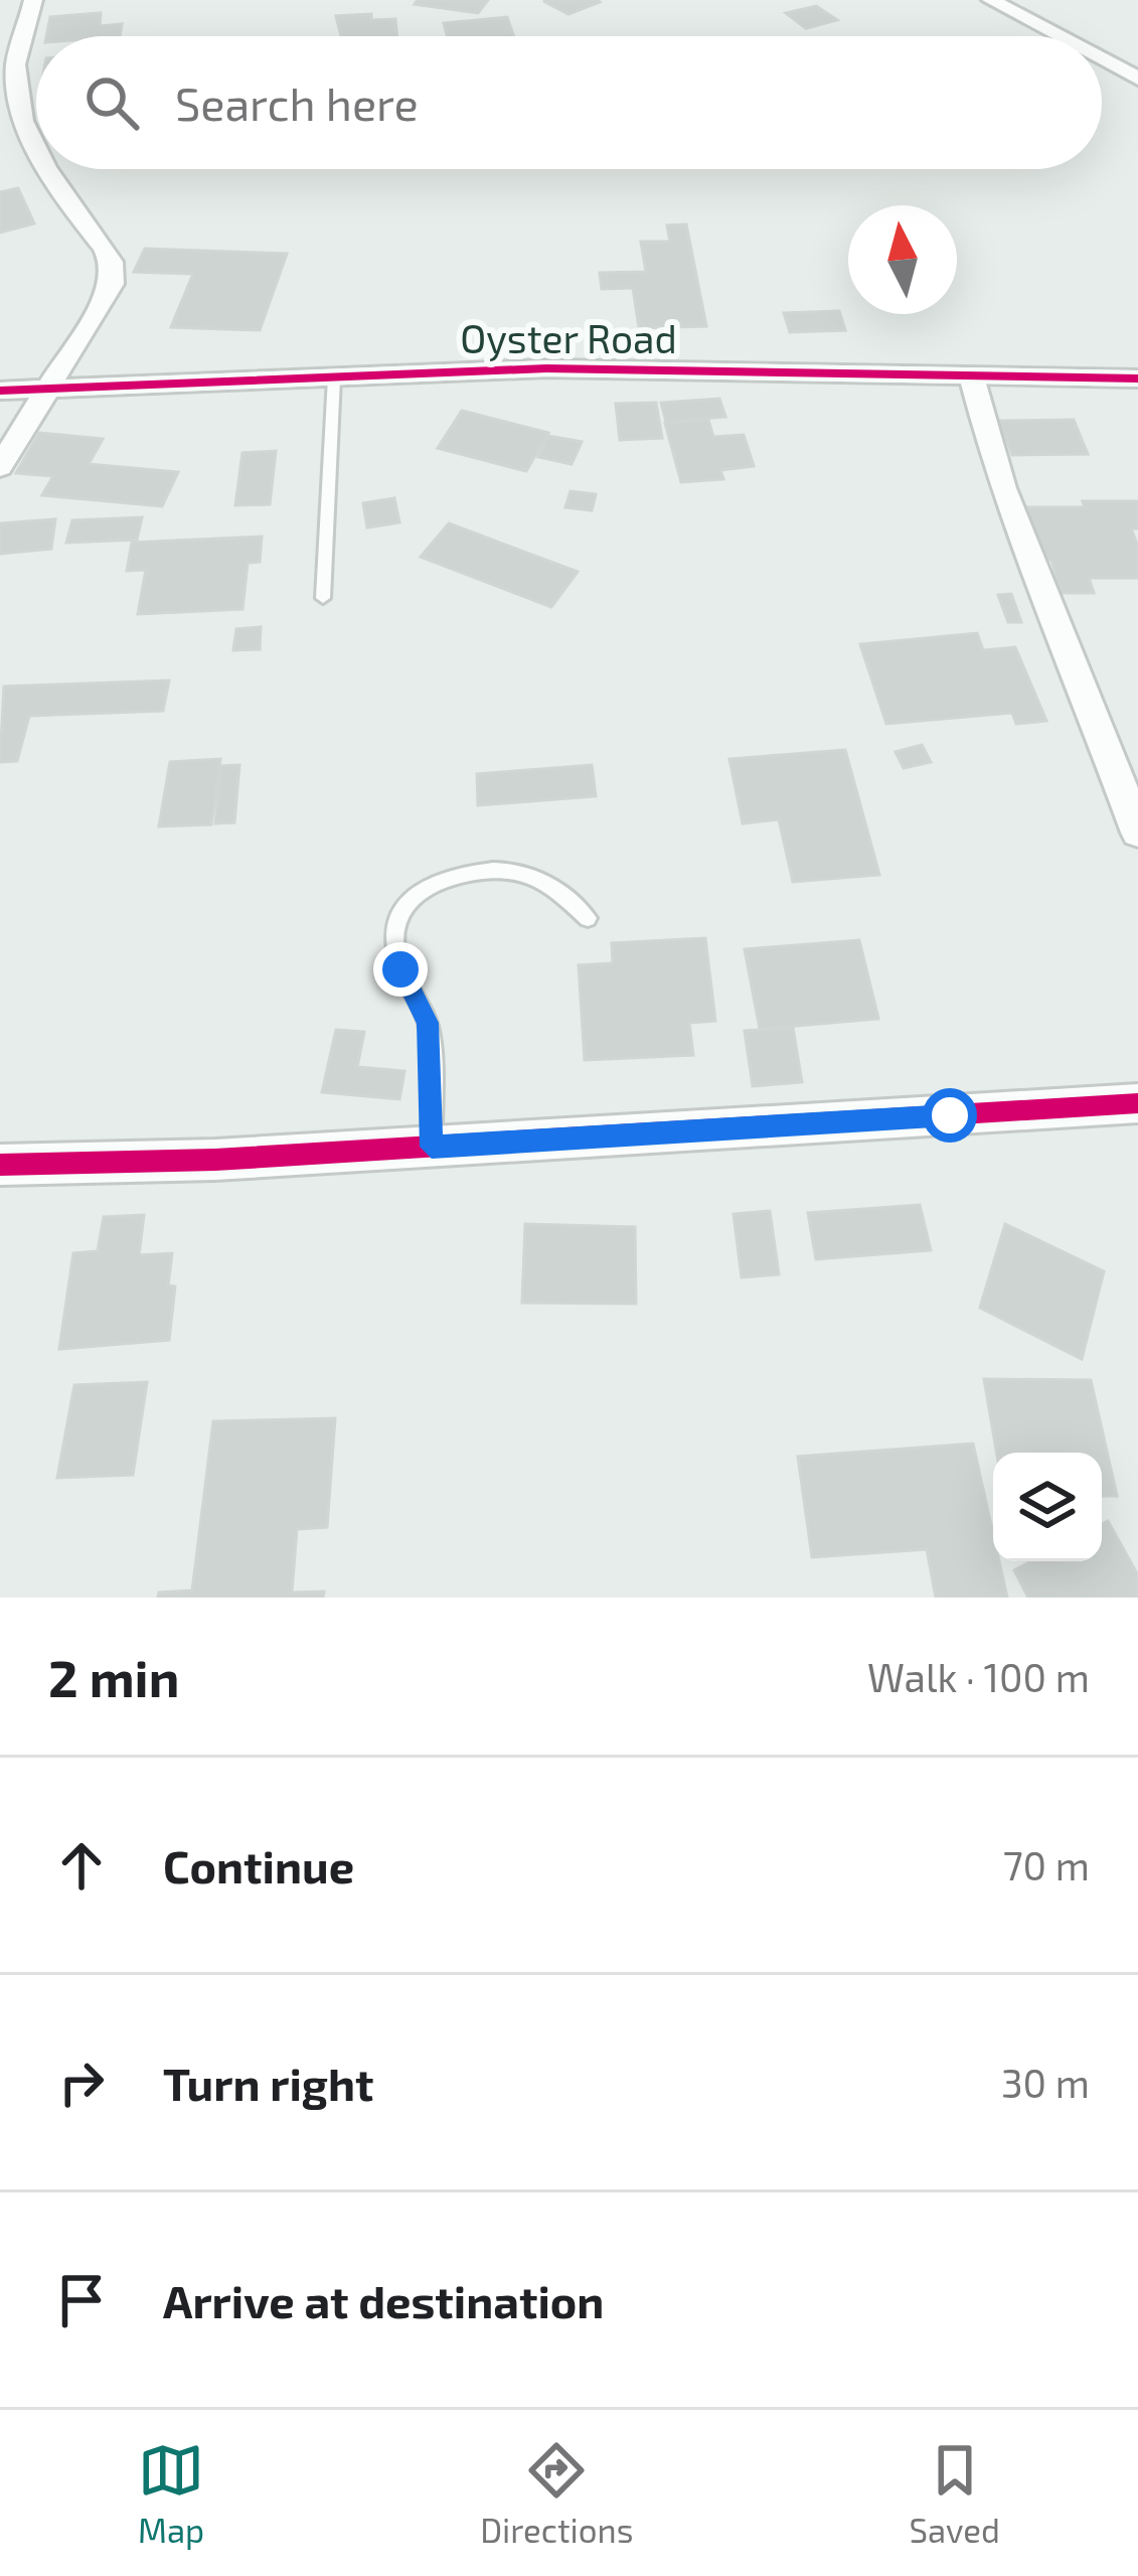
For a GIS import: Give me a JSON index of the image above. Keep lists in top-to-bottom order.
{
  "streets": {
    "street": ["Oyster Road"]
  },
  "north": "top",
  "page": {
    "search": "Search here",
    "heading": ["2 min", "Walk · 100 m"],
    "list": [
      ["Continue", "70 m"],
      ["Turn right", "30 m"],
      "Arrive at destination"
    ],
    "nav": ["Map", "Directions", "Saved"]
  }
}
